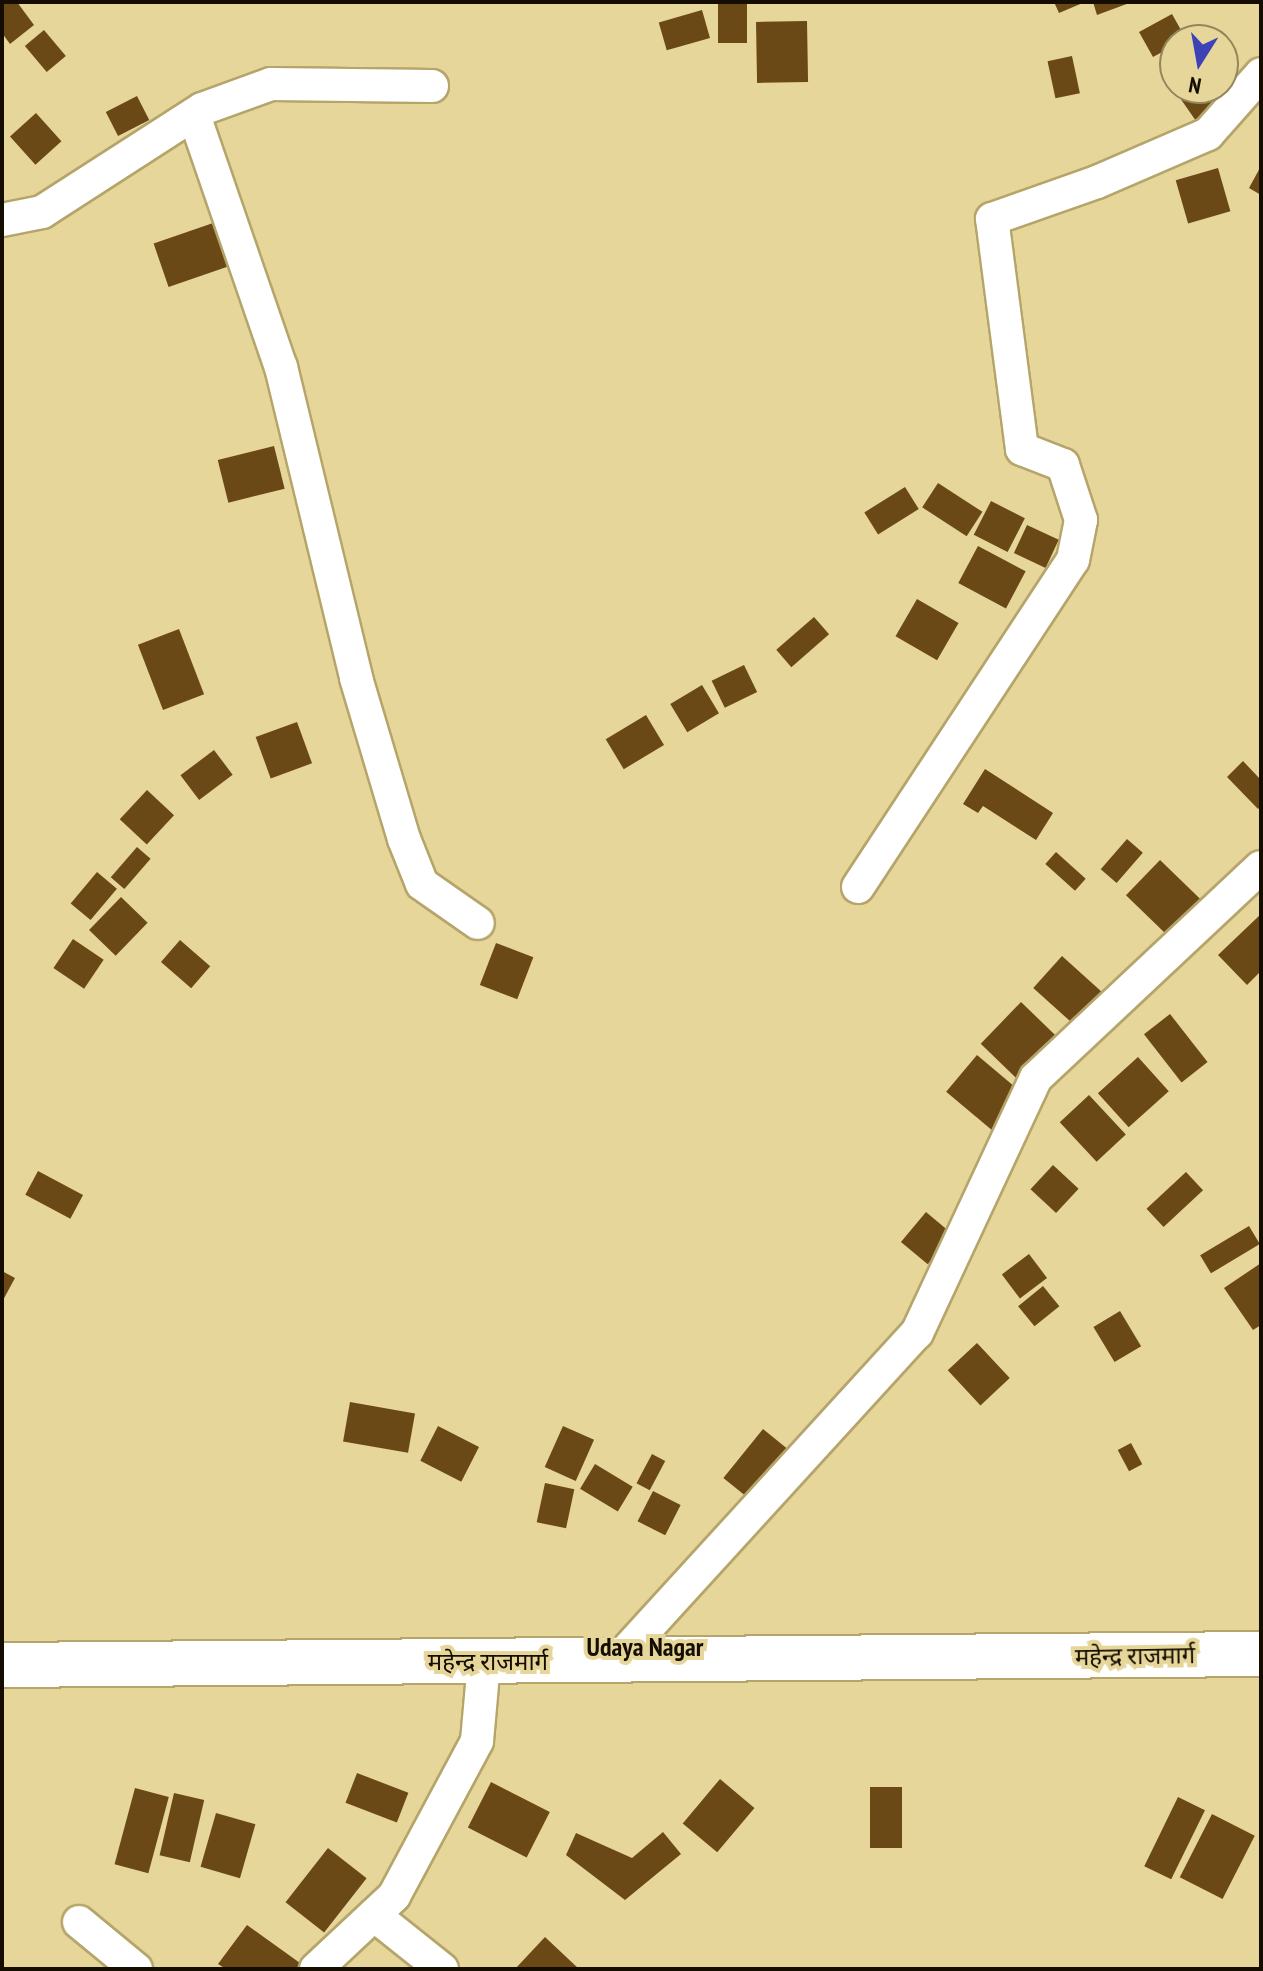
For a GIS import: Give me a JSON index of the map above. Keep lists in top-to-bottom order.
{
  "streets": {
    "highway": ["महेन्द्र राजमार्ग"]
  },
  "districts": ["Udaya Nagar"],
  "north": "bottom"
}
